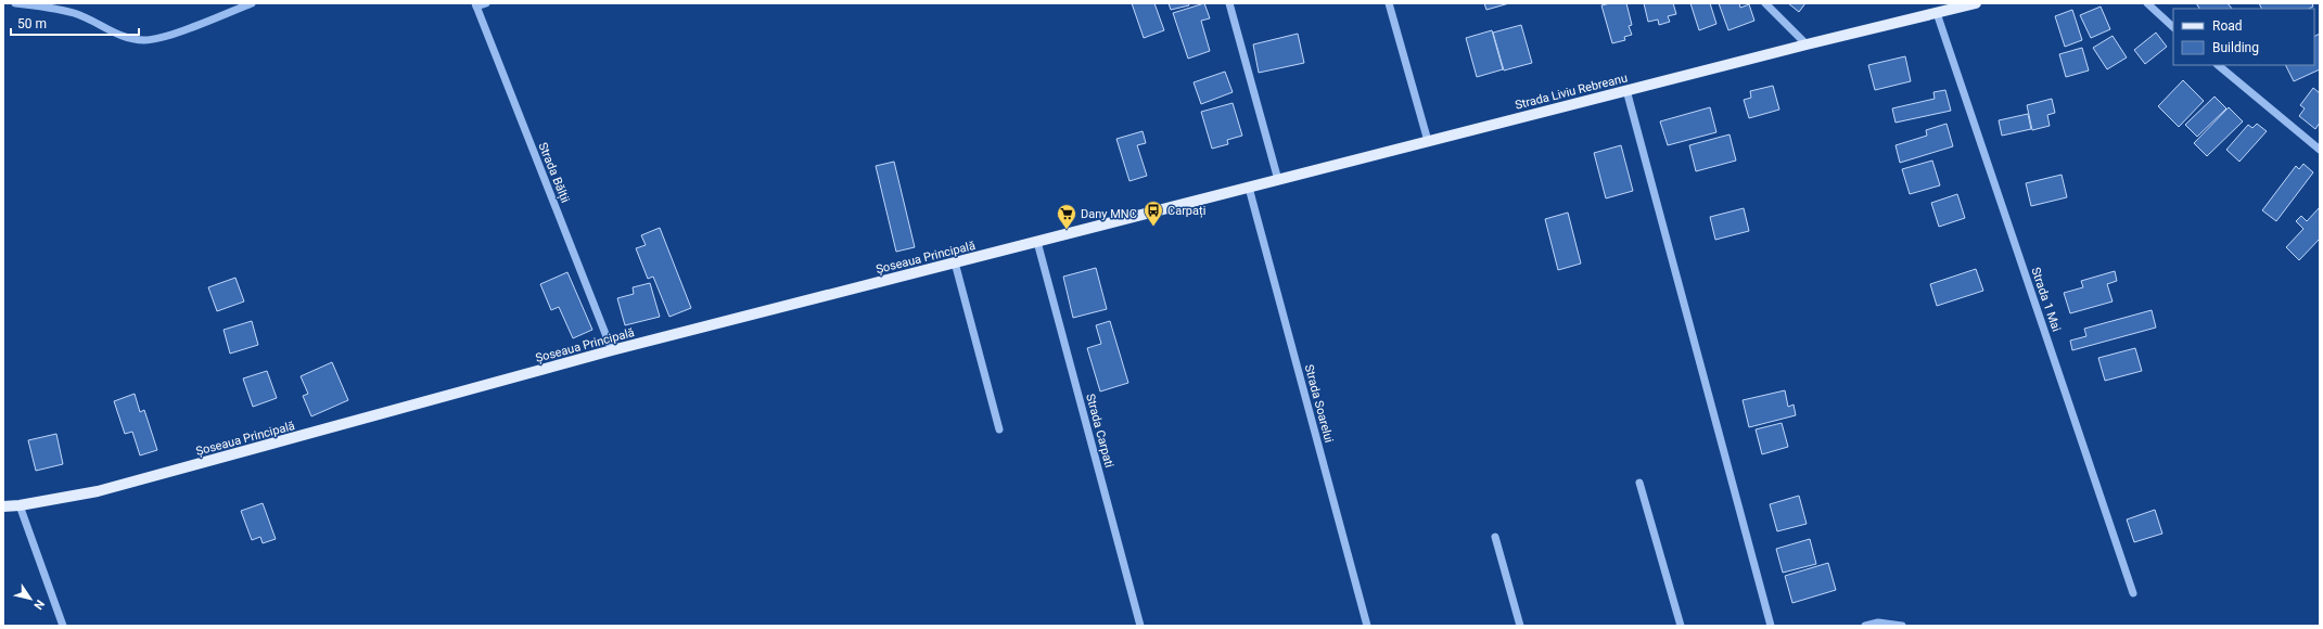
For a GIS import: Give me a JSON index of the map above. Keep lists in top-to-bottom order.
{
  "streets": {
    "main road": ["Strada Liviu Rebreanu", "Șoseaua Principală"],
    "street": [
      "Strada Bălții",
      "Strada 1 Mai",
      "Strada Soarelui",
      "Strada Carpati"
    ]
  },
  "crossings": [
    ["Strada Liviu Rebreanu", "Șoseaua Principală"],
    ["Strada Liviu Rebreanu", "Strada 1 Mai"],
    ["Strada Liviu Rebreanu", "Strada Soarelui"],
    ["Strada Bălții", "Șoseaua Principală"],
    ["Șoseaua Principală", "Strada Carpati"]
  ],
  "places": {
    "bus stop": ["Carpați"],
    "supermarket": ["Dany MNC"]
  },
  "legend": ["Road", "Building"],
  "scale_bar": "50 m",
  "north": "bottom right"
}
